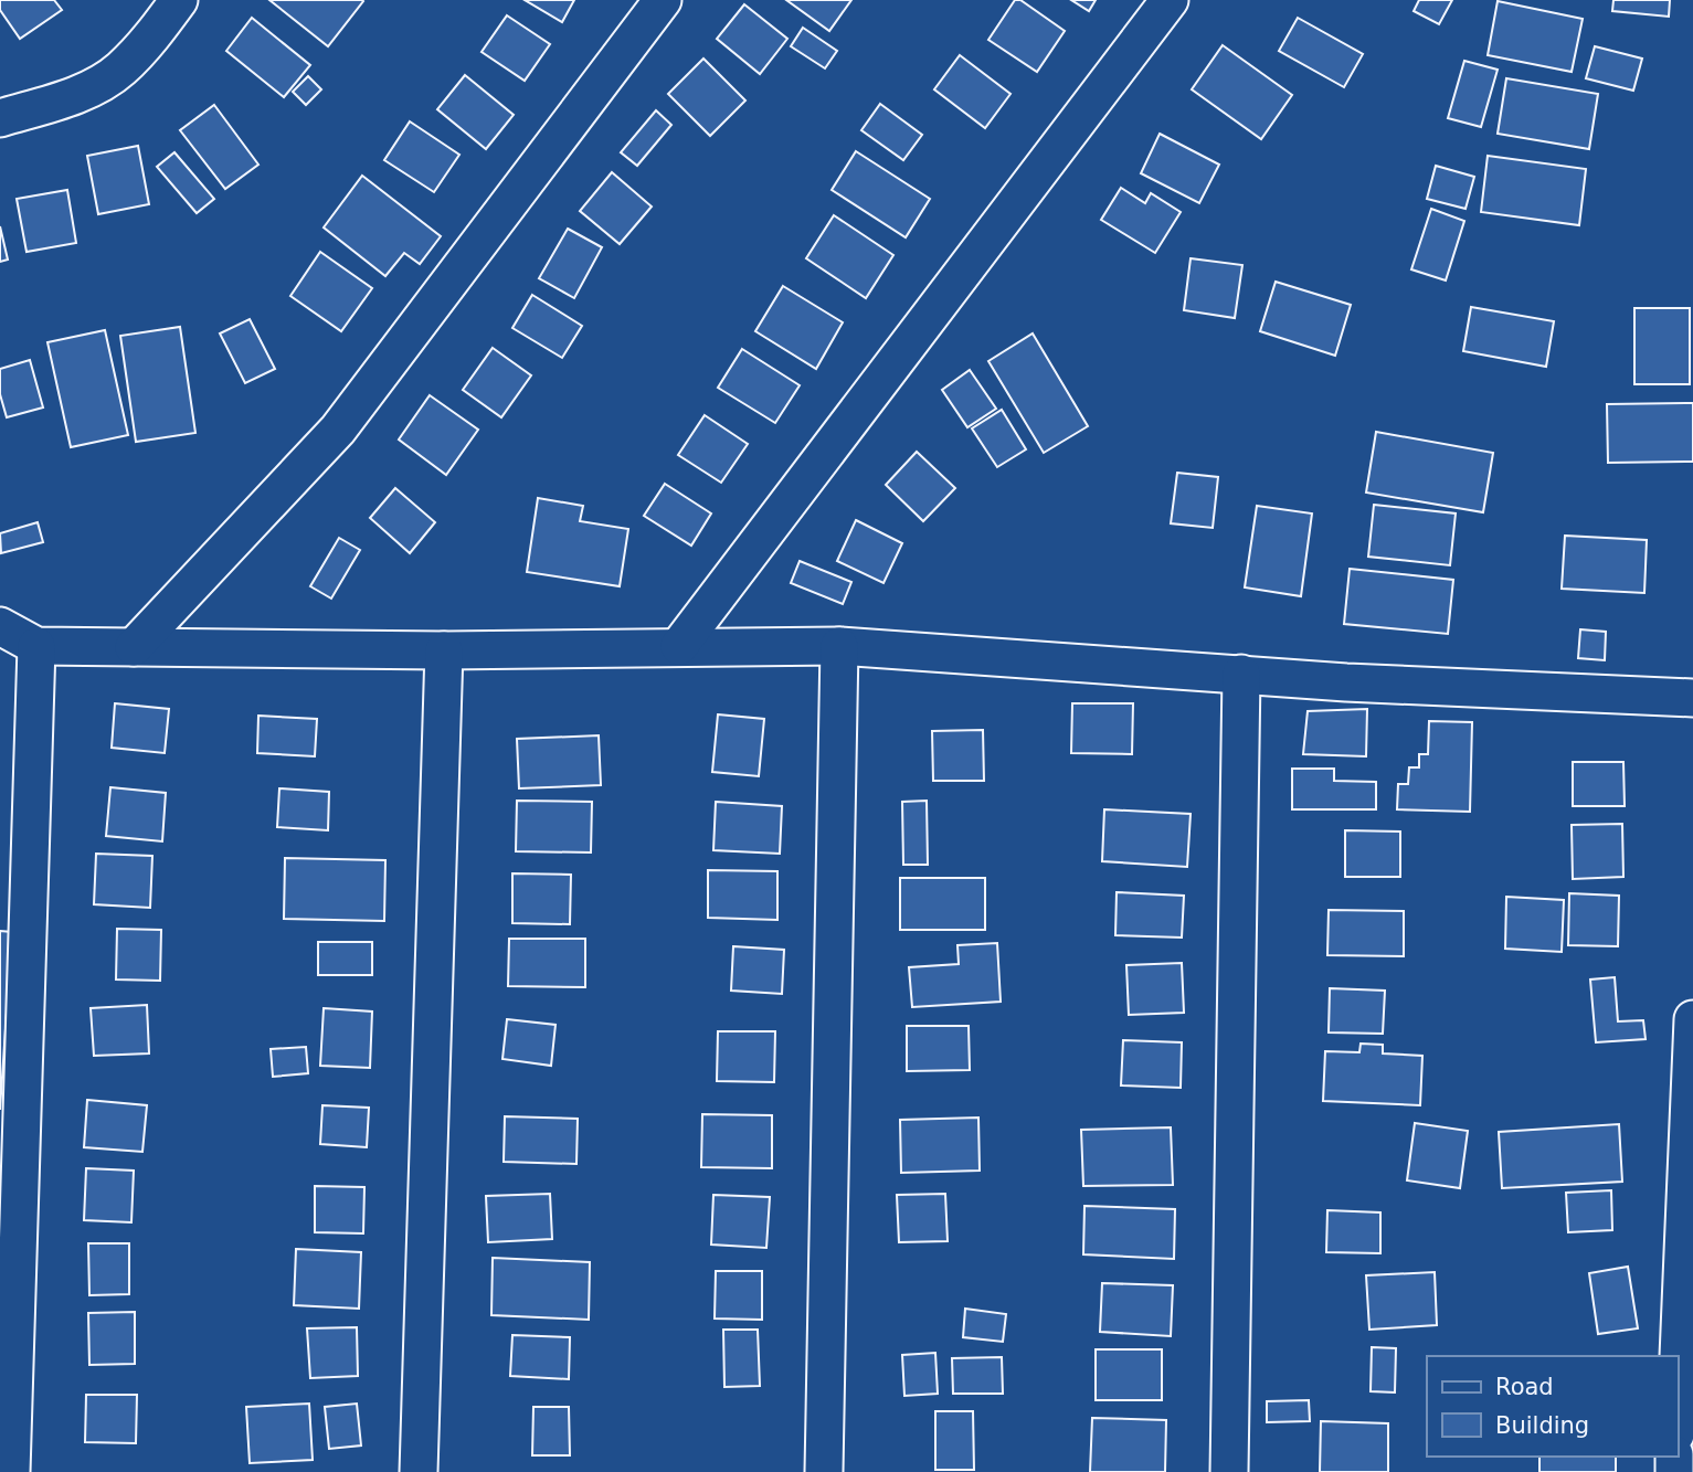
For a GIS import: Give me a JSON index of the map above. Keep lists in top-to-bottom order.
{
  "legend": ["Road", "Building"]
}
